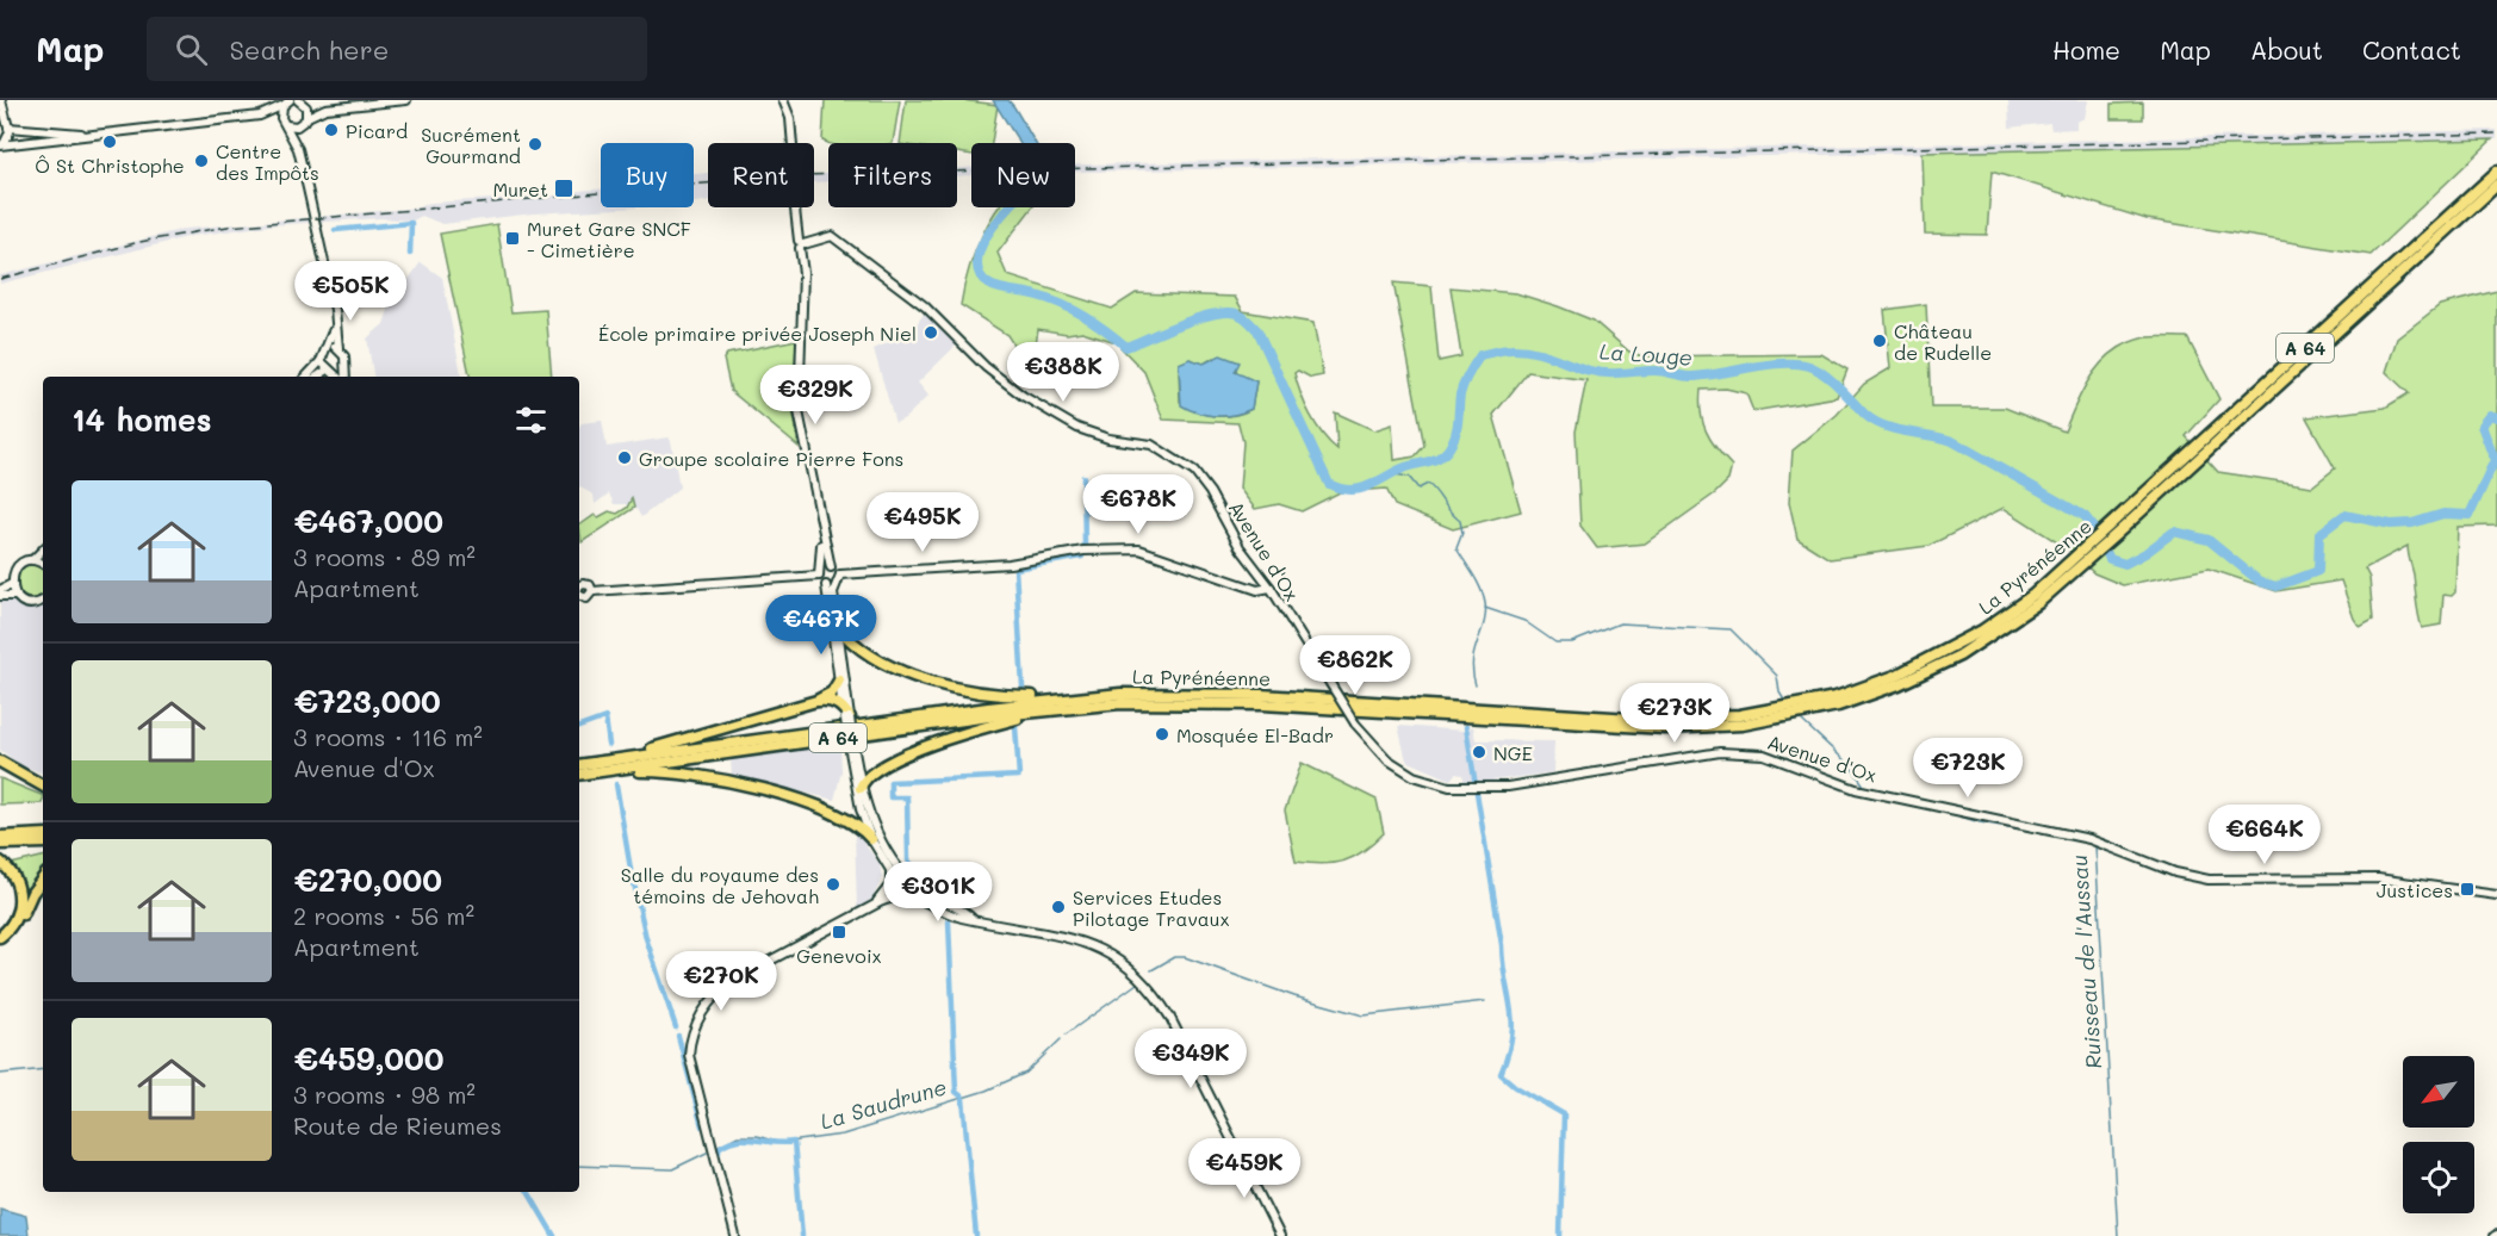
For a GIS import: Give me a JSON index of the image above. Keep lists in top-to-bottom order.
{
  "streets": {
    "highway": ["A 64", "La Pyrénéenne"],
    "street": ["Avenue d'Ox"]
  },
  "water": ["La Louge", "Ruisseau de l'Aussau", "La Saudrune"],
  "places": {
    "other": [
      "Picard",
      "Ô St Christophe",
      "Sucrément Gourmand",
      "Centre des Impôts",
      "École primaire privée Joseph Niel",
      "Château de Rudelle",
      "Groupe scolaire Pierre Fons",
      "Mosquée El-Badr",
      "NGE",
      "Salle du royaume des témoins de Jehovah",
      "Services Etudes Pilotage Travaux"
    ],
    "transit": [
      "Muret",
      "Muret Gare SNCF - Cimetière",
      "Justices",
      "Genevoix"
    ]
  },
  "north": "bottom left",
  "page": {
    "header": "Map",
    "search": "Search here",
    "nav": [
      "Home",
      "Map",
      "About",
      "Contact"
    ],
    "chip": [
      "Buy",
      "Rent",
      "Filters",
      "New"
    ],
    "price": [
      "€505K",
      "€388K",
      "€329K",
      "€678K",
      "€495K",
      "€467K",
      "€862K",
      "€273K",
      "€723K",
      "€664K",
      "€301K",
      "€270K",
      "€349K",
      "€459K"
    ],
    "heading": "14 homes",
    "list": [
      {
        "name": "€467,000",
        "note": "3 rooms · 89 m² · Apartment"
      },
      {
        "name": "€723,000",
        "note": "3 rooms · 116 m² · Avenue d'Ox"
      },
      {
        "name": "€270,000",
        "note": "2 rooms · 56 m² · Apartment"
      },
      {
        "name": "€459,000",
        "note": "3 rooms · 98 m² · Route de Rieumes"
      }
    ]
  }
}
